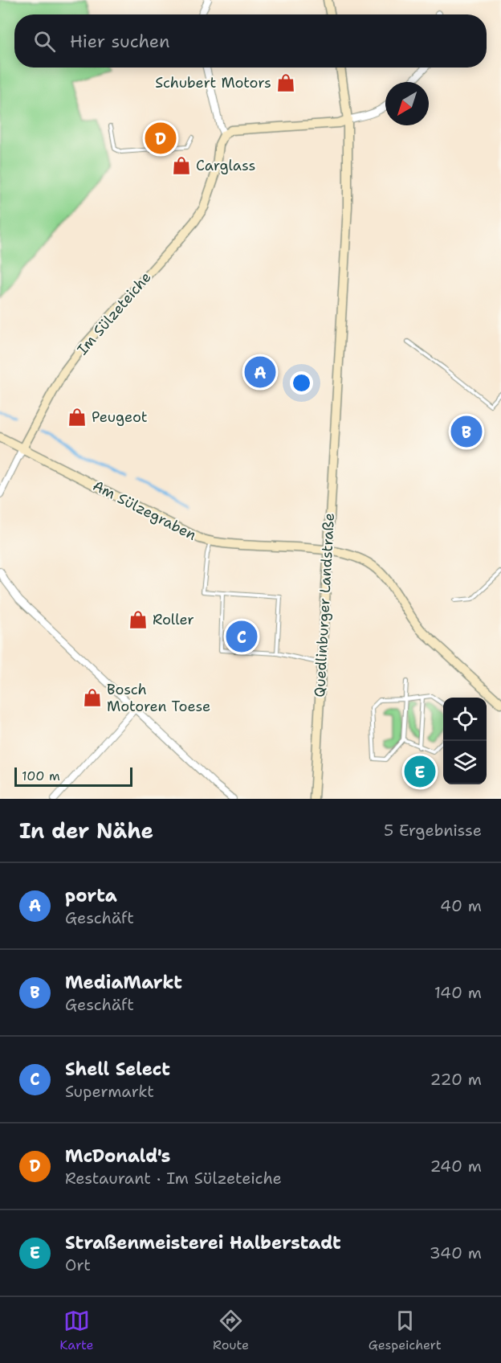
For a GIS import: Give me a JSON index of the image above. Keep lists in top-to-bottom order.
{
  "streets": {
    "street": ["Im Sülzeteiche", "Am Sülzegraben", "Quedlinburger Landstraße"]
  },
  "crossings": [
    ["Im Sülzeteiche", "Am Sülzegraben"],
    ["Am Sülzegraben", "Quedlinburger Landstraße"]
  ],
  "places": {
    "shop": [
      "Schubert Motors",
      "Carglass",
      "Peugeot",
      "Roller",
      "Bosch Motoren Toese"
    ]
  },
  "scale_bar": "100 m",
  "north": "bottom left",
  "page": {
    "search": "Hier suchen",
    "pins": [
      "D",
      "A",
      "B",
      "C",
      "E"
    ],
    "scale": "100 m",
    "heading": ["In der Nähe", "5 Ergebnisse"],
    "list": [
      {
        "mark": "A",
        "name": "porta",
        "note": "Geschäft",
        "value": "40 m"
      },
      {
        "mark": "B",
        "name": "MediaMarkt",
        "note": "Geschäft",
        "value": "140 m"
      },
      {
        "mark": "C",
        "name": "Shell Select",
        "note": "Supermarkt",
        "value": "220 m"
      },
      {
        "mark": "D",
        "name": "McDonald's",
        "note": "Restaurant · Im Sülzeteiche",
        "value": "240 m"
      },
      {
        "mark": "E",
        "name": "Straßenmeisterei Halberstadt",
        "note": "Ort",
        "value": "340 m"
      }
    ],
    "nav": ["Karte", "Route", "Gespeichert"]
  }
}
